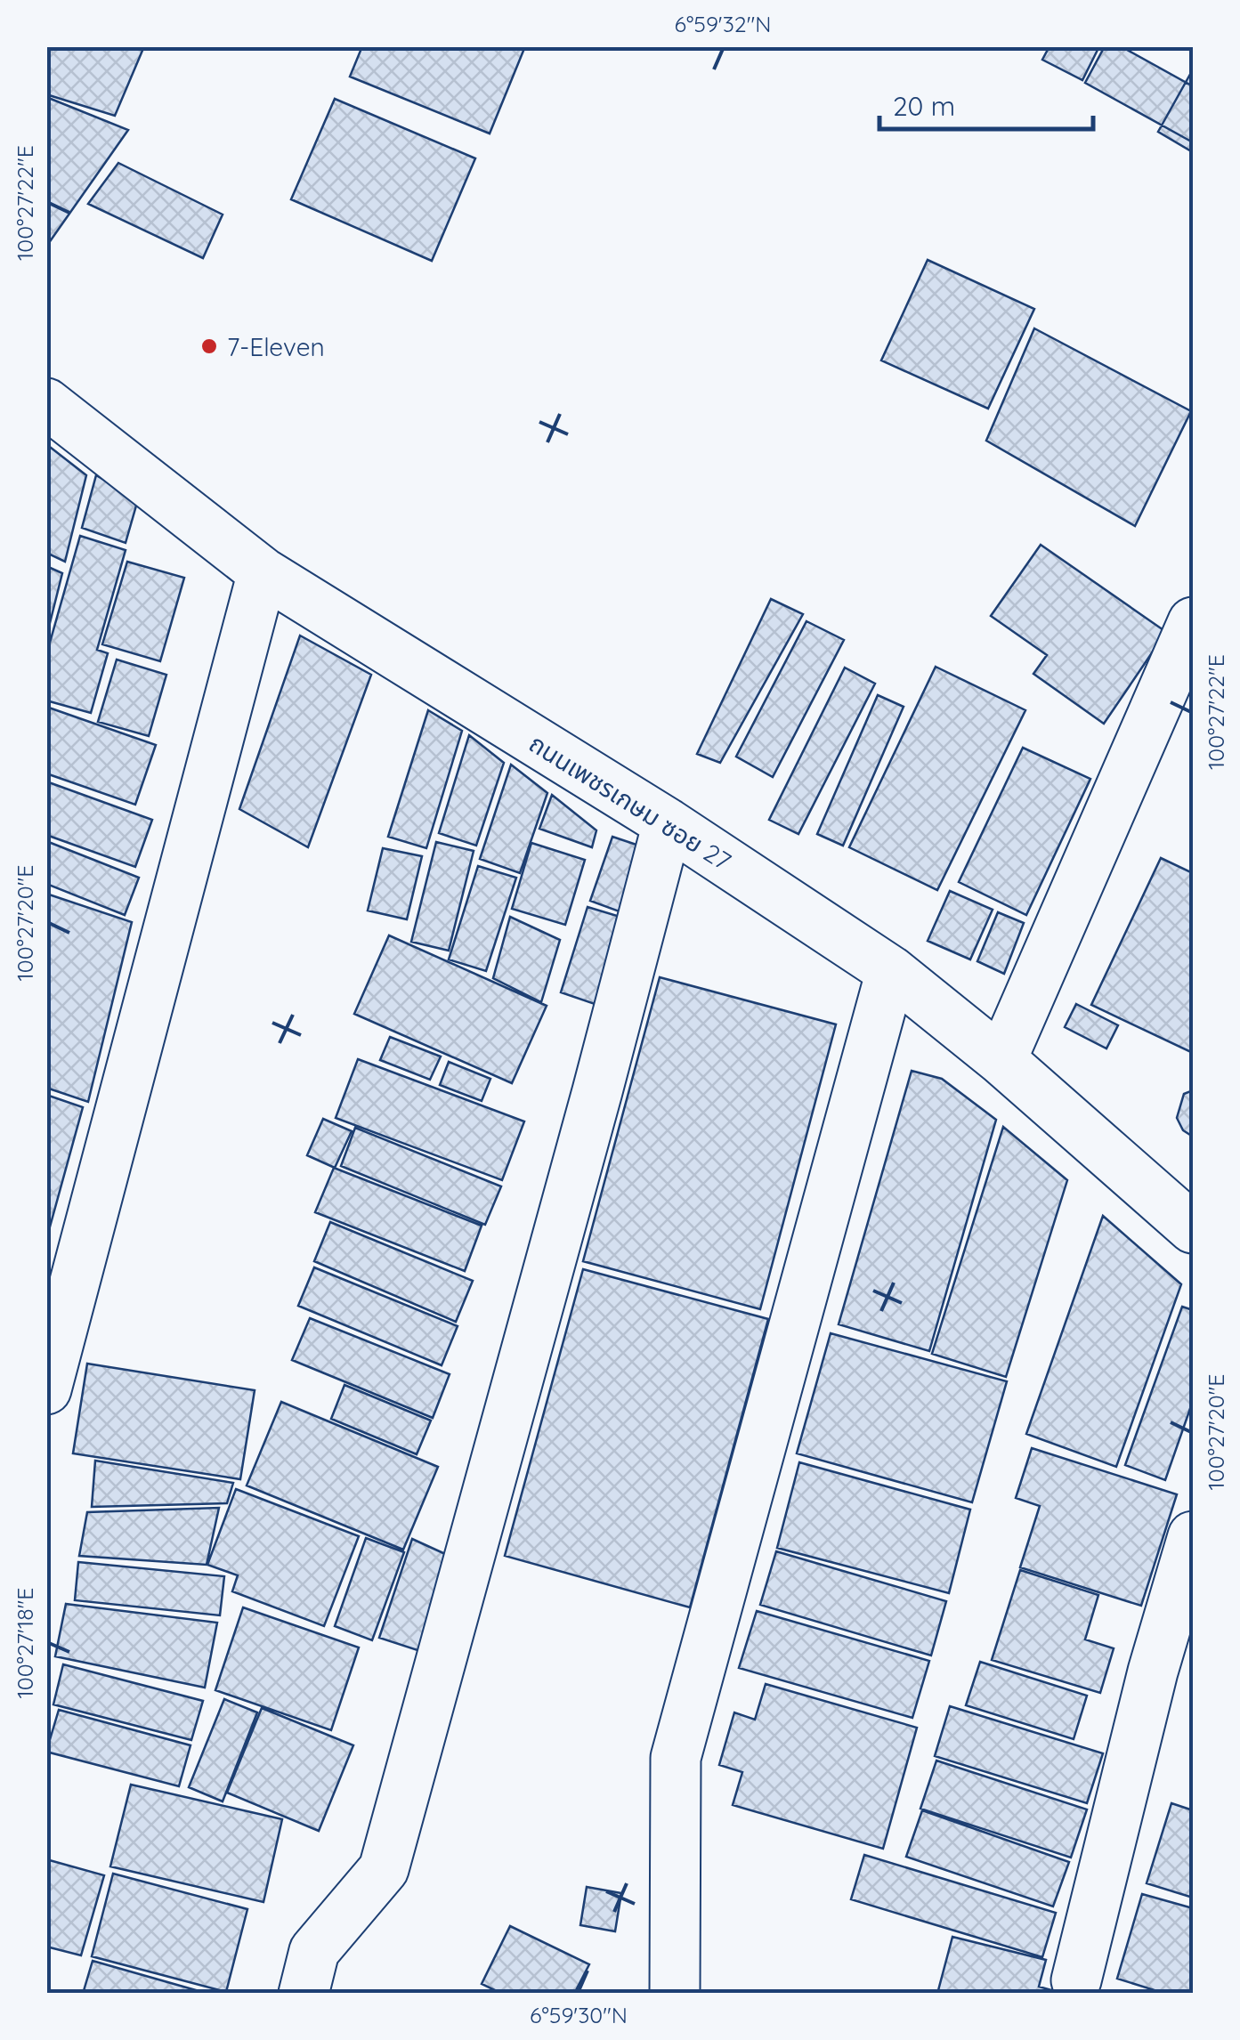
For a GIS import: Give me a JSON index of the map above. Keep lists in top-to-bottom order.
{
  "streets": {
    "street": ["ถนนเพชรเกษม ซอย 27"]
  },
  "places": ["7-Eleven"],
  "scale_bar": "20 m",
  "coordinates": [
    "6°59'32\"N",
    "100°27'22\"E",
    "100°27'20\"E",
    "100°27'18\"E",
    "6°59'30\"N"
  ]
}
